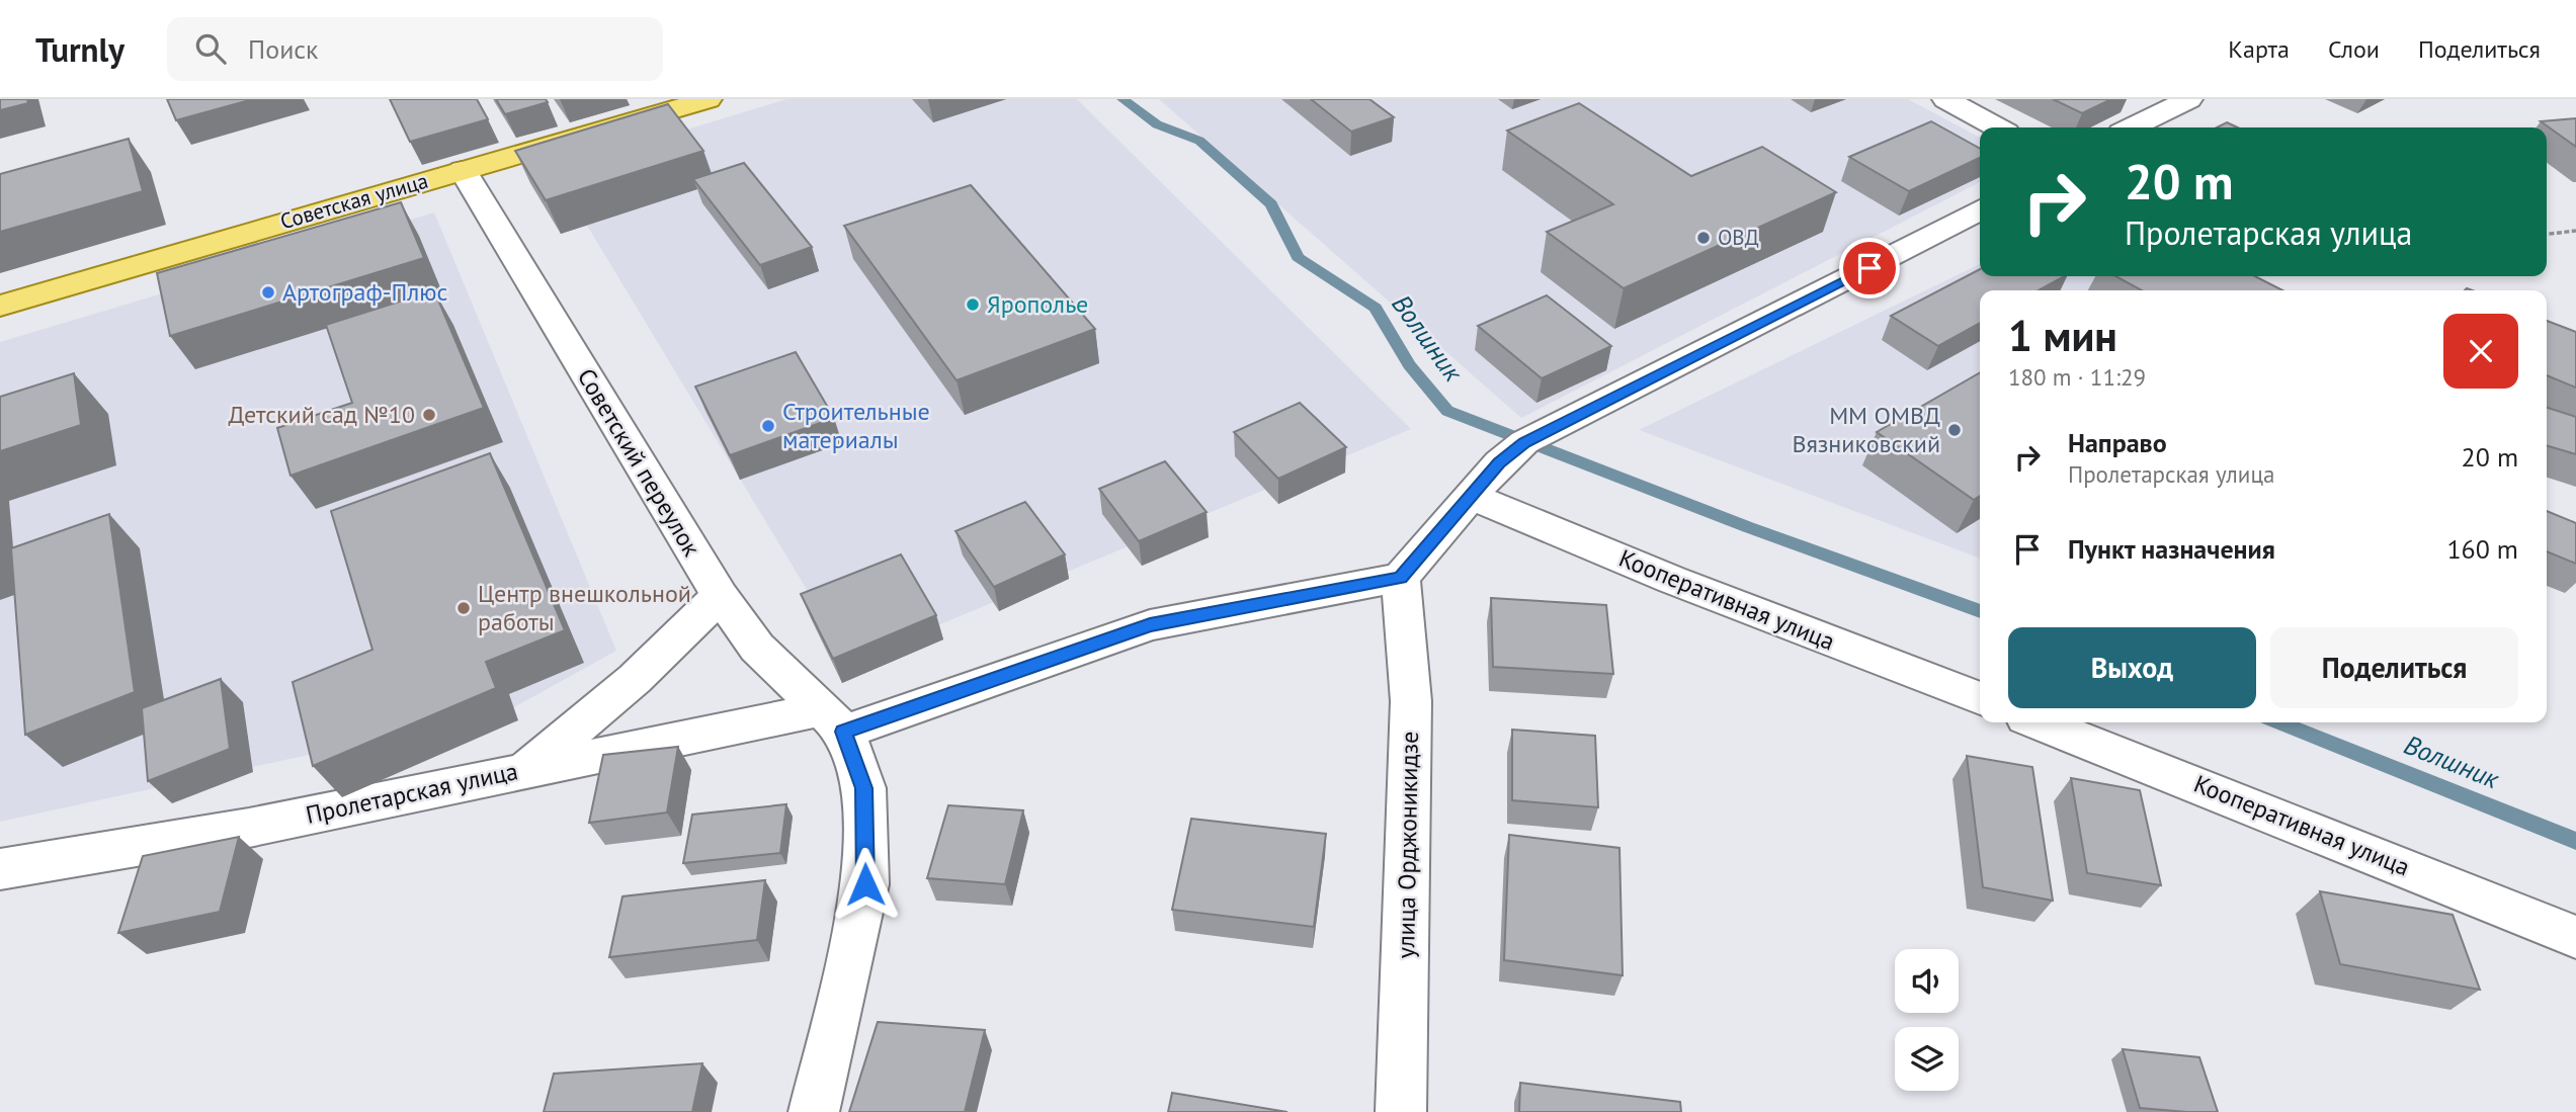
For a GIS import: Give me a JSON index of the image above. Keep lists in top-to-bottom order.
{
  "streets": {
    "main road": ["Советская улица"],
    "street": [
      "Советский переулок",
      "Кооперативная улица",
      "Пролетарская улица",
      "улица Орджоникидзе"
    ]
  },
  "crossings": [
    ["Советская улица", "Советский переулок"],
    ["Советский переулок", "Пролетарская улица"],
    ["Пролетарская улица", "улица Орджоникидзе"]
  ],
  "water": ["Волшник"],
  "places": [
    "ОВД",
    "Артограф-Плюс",
    "Ярополье",
    "Детский сад №10",
    "Строительные материалы",
    "ММ ОМВД Вязниковский",
    "Центр внешкольной работы"
  ],
  "page": {
    "header": "Turnly",
    "search": "Поиск",
    "nav": ["Карта", "Слои", "Поделиться"],
    "turn": ["20 m", "Пролетарская улица"],
    "heading": ["1 мин", "180 m · 11:29"],
    "list": [
      {
        "name": "Направо",
        "note": "Пролетарская улица",
        "value": "20 m"
      },
      {
        "name": "Пункт назначения",
        "value": "160 m"
      }
    ],
    "buttons": ["Выход", "Поделиться"]
  }
}
